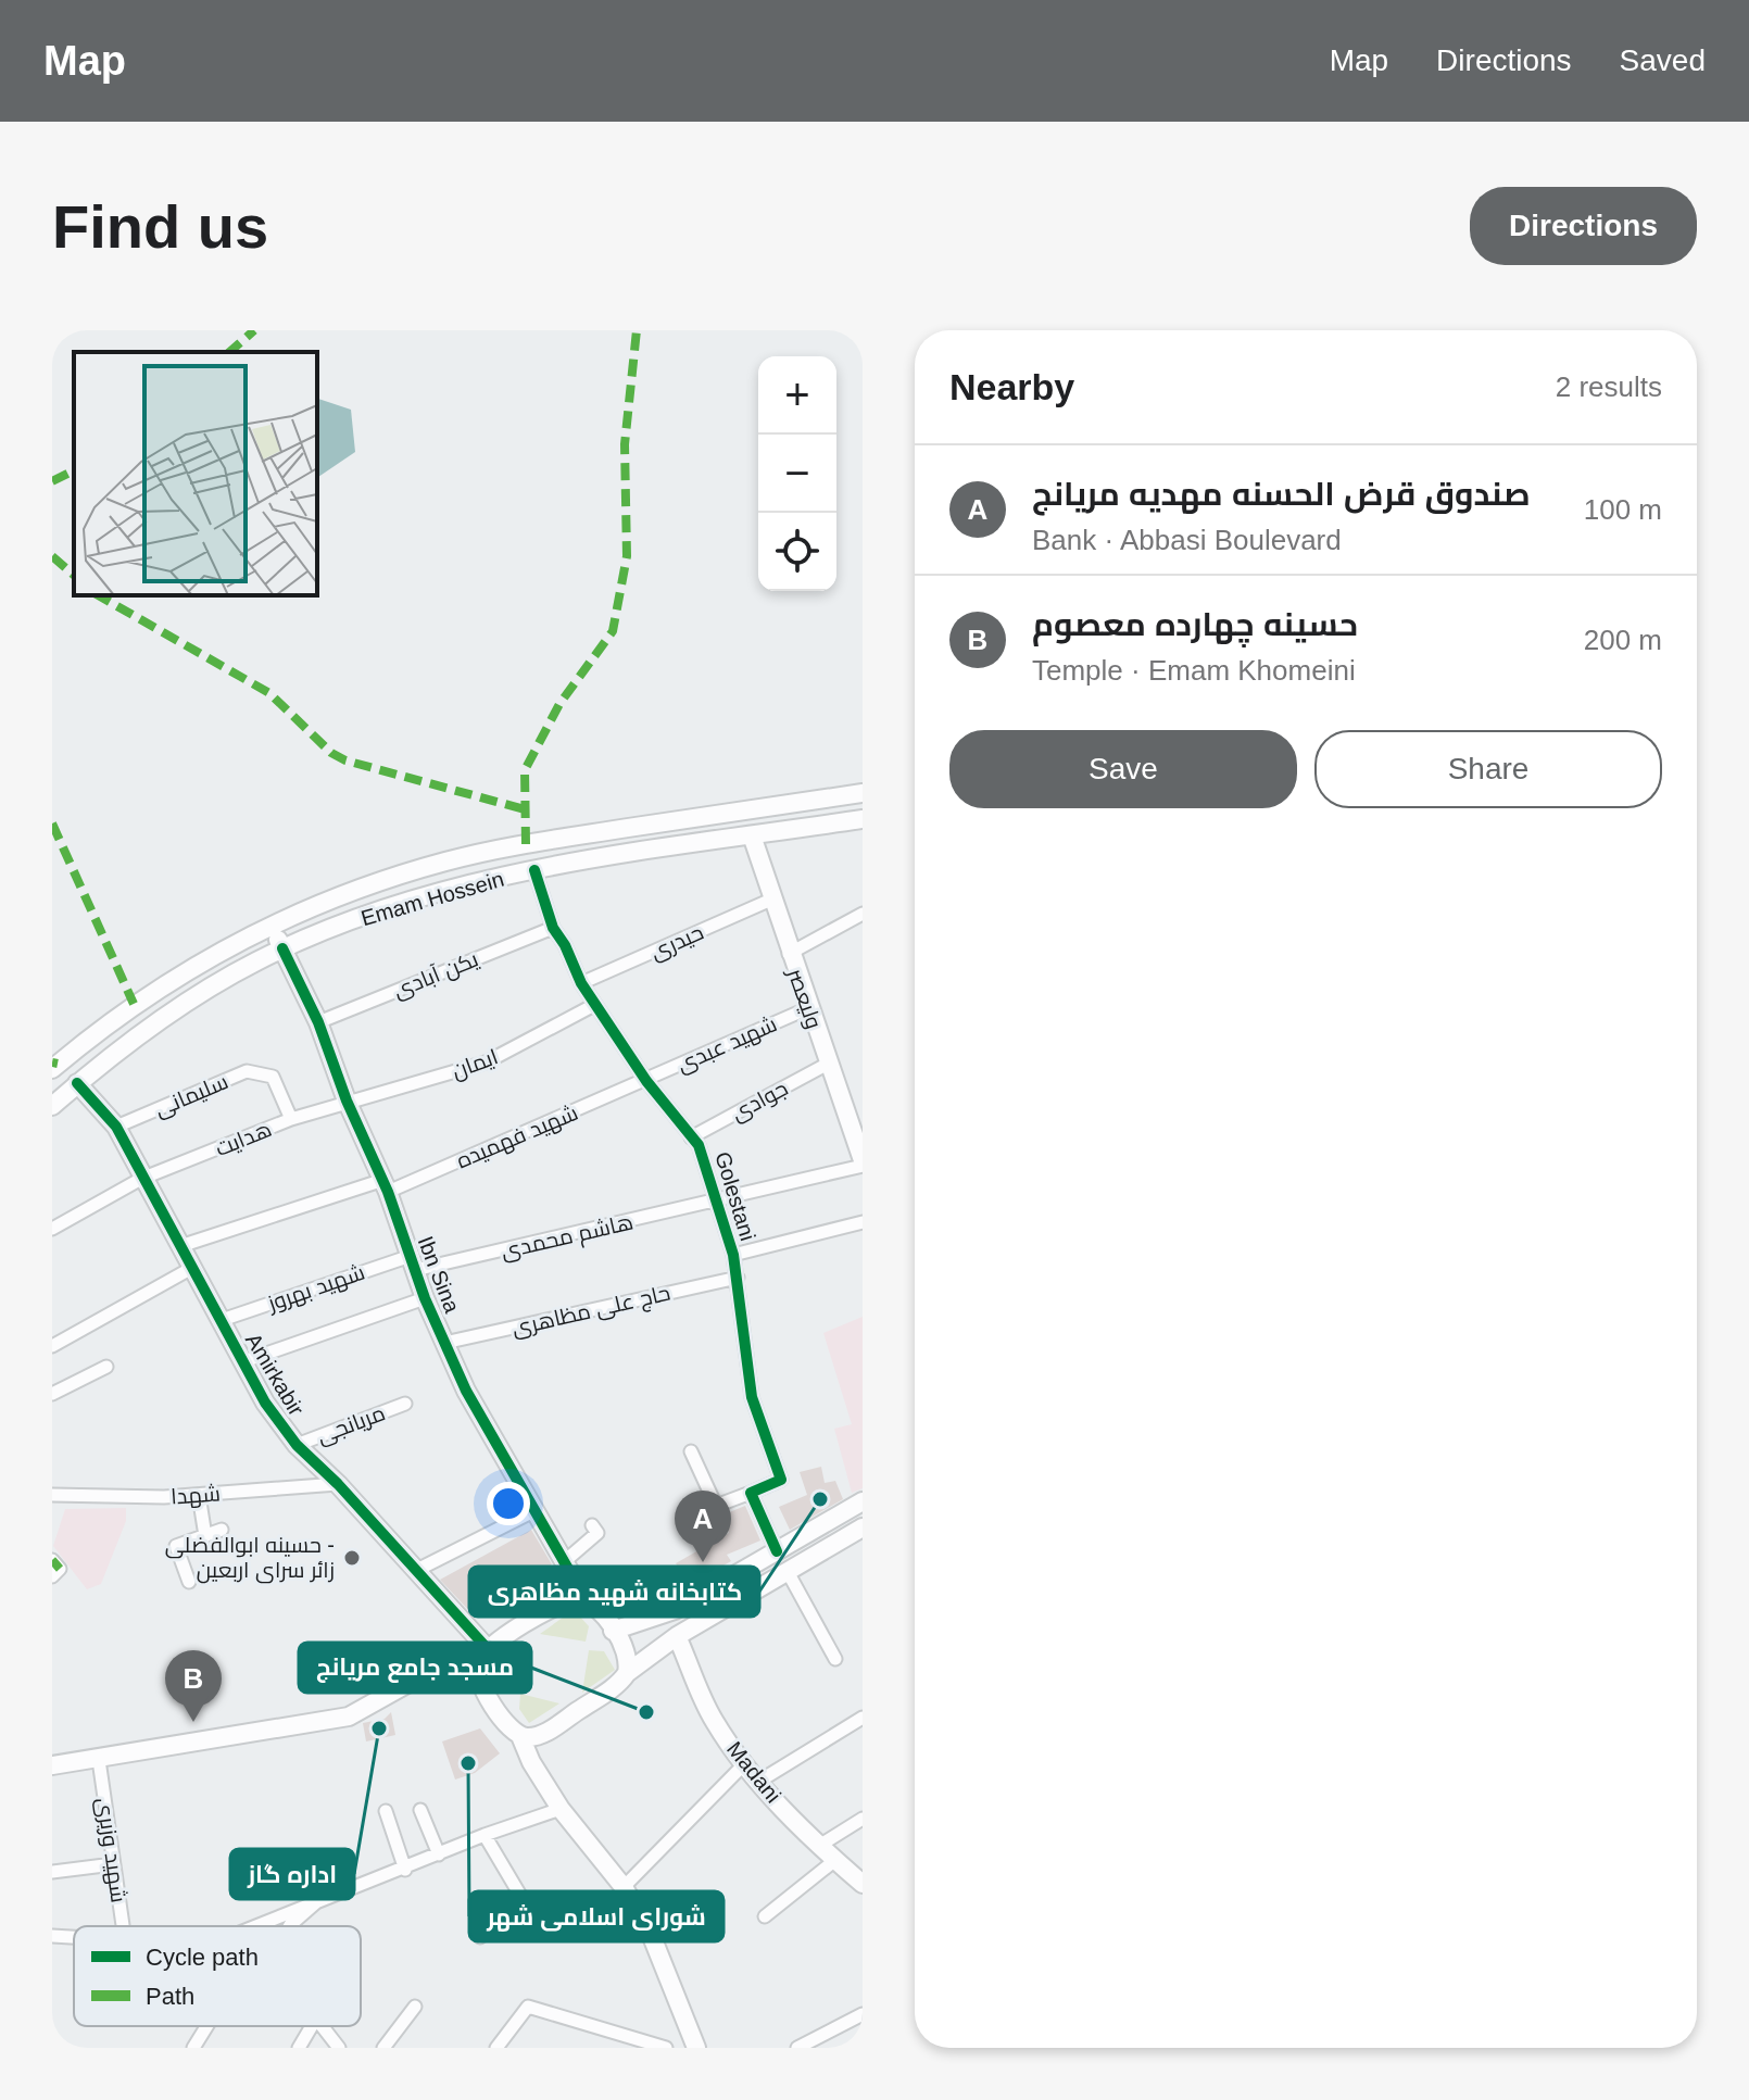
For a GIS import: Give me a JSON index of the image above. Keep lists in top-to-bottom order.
{
  "streets": {
    "street": [
      "Emam Hossein",
      "حیدری",
      "یکن آبادی",
      "ولیعصر",
      "شهید عبدی",
      "ایمان",
      "سلیمانی",
      "جوادی",
      "شهید فهمیده",
      "هدایت",
      "Golestani",
      "هاشم محمدی",
      "Ibn Sina",
      "شهید بهروز",
      "حاج علی مظاهری",
      "Amirkabir",
      "مریانجی",
      "شهدا",
      "Madani",
      "شهید وزیری"
    ]
  },
  "crossings": [
    ["Emam Hossein", "ولیعصر"],
    ["Emam Hossein", "Golestani"],
    ["Emam Hossein", "Ibn Sina"],
    ["Emam Hossein", "Amirkabir"],
    ["حیدری", "ولیعصر"],
    ["حیدری", "Golestani"],
    ["یکن آبادی", "Golestani"],
    ["یکن آبادی", "Ibn Sina"],
    ["ولیعصر", "شهید عبدی"],
    ["ولیعصر", "جوادی"],
    ["ولیعصر", "هاشم محمدی"],
    ["شهید عبدی", "شهید فهمیده"],
    ["شهید عبدی", "Golestani"],
    ["ایمان", "هدایت"],
    ["ایمان", "Golestani"],
    ["ایمان", "Ibn Sina"],
    ["سلیمانی", "هدایت"],
    ["سلیمانی", "Amirkabir"],
    ["جوادی", "Golestani"],
    ["شهید فهمیده", "Golestani"],
    ["شهید فهمیده", "Ibn Sina"],
    ["شهید فهمیده", "Amirkabir"],
    ["هدایت", "Ibn Sina"],
    ["هدایت", "Amirkabir"],
    ["Golestani", "هاشم محمدی"],
    ["Golestani", "حاج علی مظاهری"],
    ["هاشم محمدی", "Ibn Sina"],
    ["هاشم محمدی", "شهید بهروز"],
    ["Ibn Sina", "شهید بهروز"],
    ["Ibn Sina", "حاج علی مظاهری"],
    ["Ibn Sina", "Amirkabir"],
    ["شهید بهروز", "Amirkabir"],
    ["Amirkabir", "مریانجی"],
    ["Amirkabir", "شهدا"]
  ],
  "places": [
    "کتابخانه شهید مظاهری",
    "حسینه ابوالفضلی - زائر سرای اربعین",
    "مسجد جامع مریانج",
    "اداره گاز",
    "شورای اسلامی شهر"
  ],
  "legend": ["Cycle path", "Path"],
  "page": {
    "header": "Map",
    "nav": ["Map", "Directions", "Saved"],
    "buttons": [
      "Directions",
      ["Save", "Share"]
    ],
    "title": "Find us",
    "heading": ["Nearby", "2 results"],
    "map_buttons": ["+", "−"],
    "list": [
      {
        "mark": "A",
        "name": "صندوق قرض الحسنه مهدیه مریانج",
        "note": "Bank · Abbasi Boulevard",
        "value": "100 m"
      },
      {
        "mark": "B",
        "name": "حسینه چهارده معصوم",
        "note": "Temple · Emam Khomeini",
        "value": "200 m"
      }
    ],
    "pins": ["A", "B"]
  }
}
